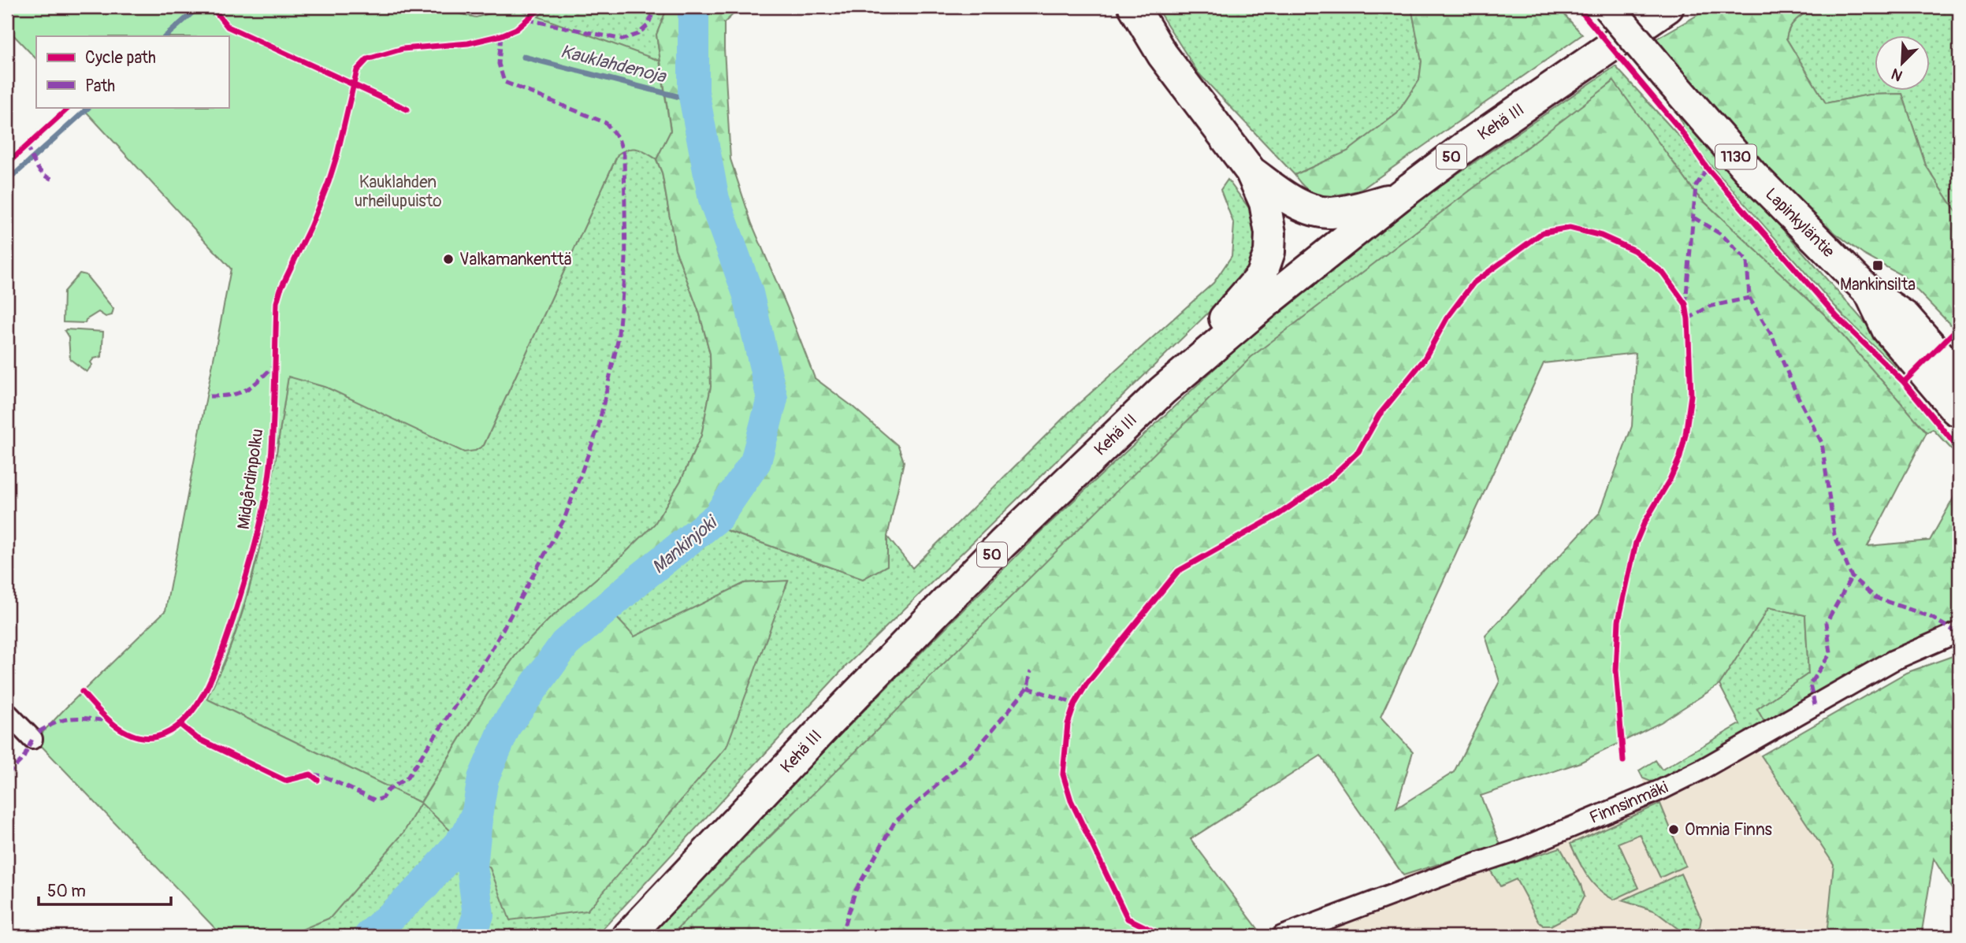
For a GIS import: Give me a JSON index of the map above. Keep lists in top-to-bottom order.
{
  "streets": {
    "main road": [
      "Kehä III",
      "50",
      "1130",
      "Lapinkyläntie"
    ],
    "street": ["Finnsinmäki"],
    "cycle path": ["Midgårdinpolku"]
  },
  "water": ["Kauklahdenoja", "Mankinjoki"],
  "parks": ["Kauklahden urheilupuisto"],
  "places": {
    "other": ["Valkamankenttä", "Omnia Finns"],
    "transit": ["Mankinsilta"]
  },
  "legend": ["Cycle path", "Path"],
  "scale_bar": "50 m",
  "north": "bottom left"
}
